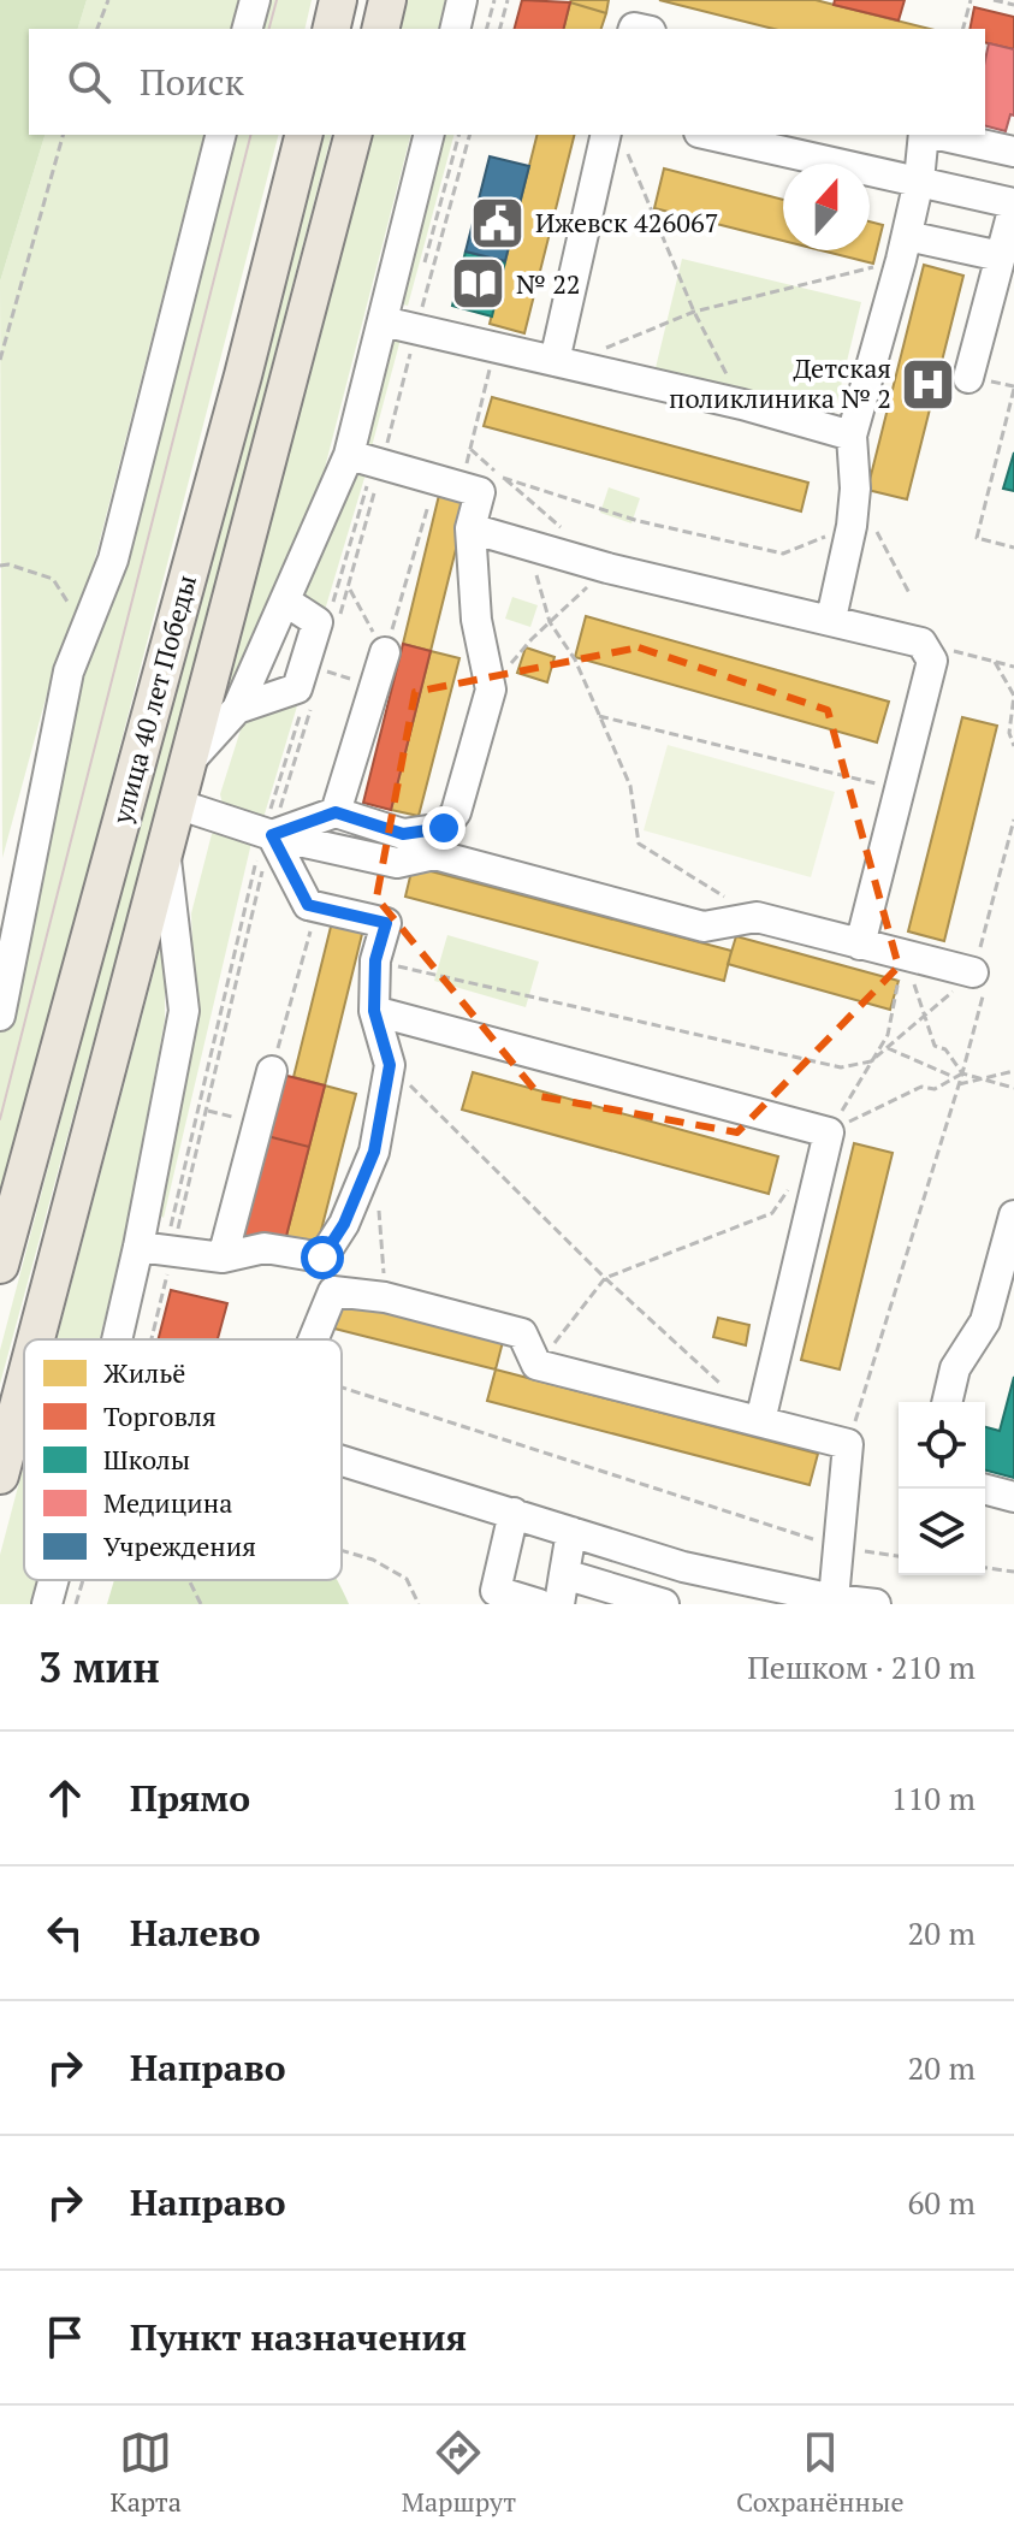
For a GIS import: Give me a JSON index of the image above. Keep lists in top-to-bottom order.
{
  "streets": {
    "main road": ["улица 40 лет Победы"]
  },
  "places": {
    "public building": ["Ижевск 426067"],
    "library": ["№ 22"],
    "hospital": ["Детская поликлиника № 2"]
  },
  "legend": [
    "Жильё",
    "Торговля",
    "Школы",
    "Медицина",
    "Учреждения"
  ],
  "north": "top",
  "page": {
    "search": "Поиск",
    "heading": ["3 мин", "Пешком · 210 m"],
    "list": [
      ["Прямо", "110 m"],
      ["Налево", "20 m"],
      ["Направо", "20 m"],
      ["Направо", "60 m"],
      "Пункт назначения"
    ],
    "nav": ["Карта", "Маршрут", "Сохранённые"]
  }
}
